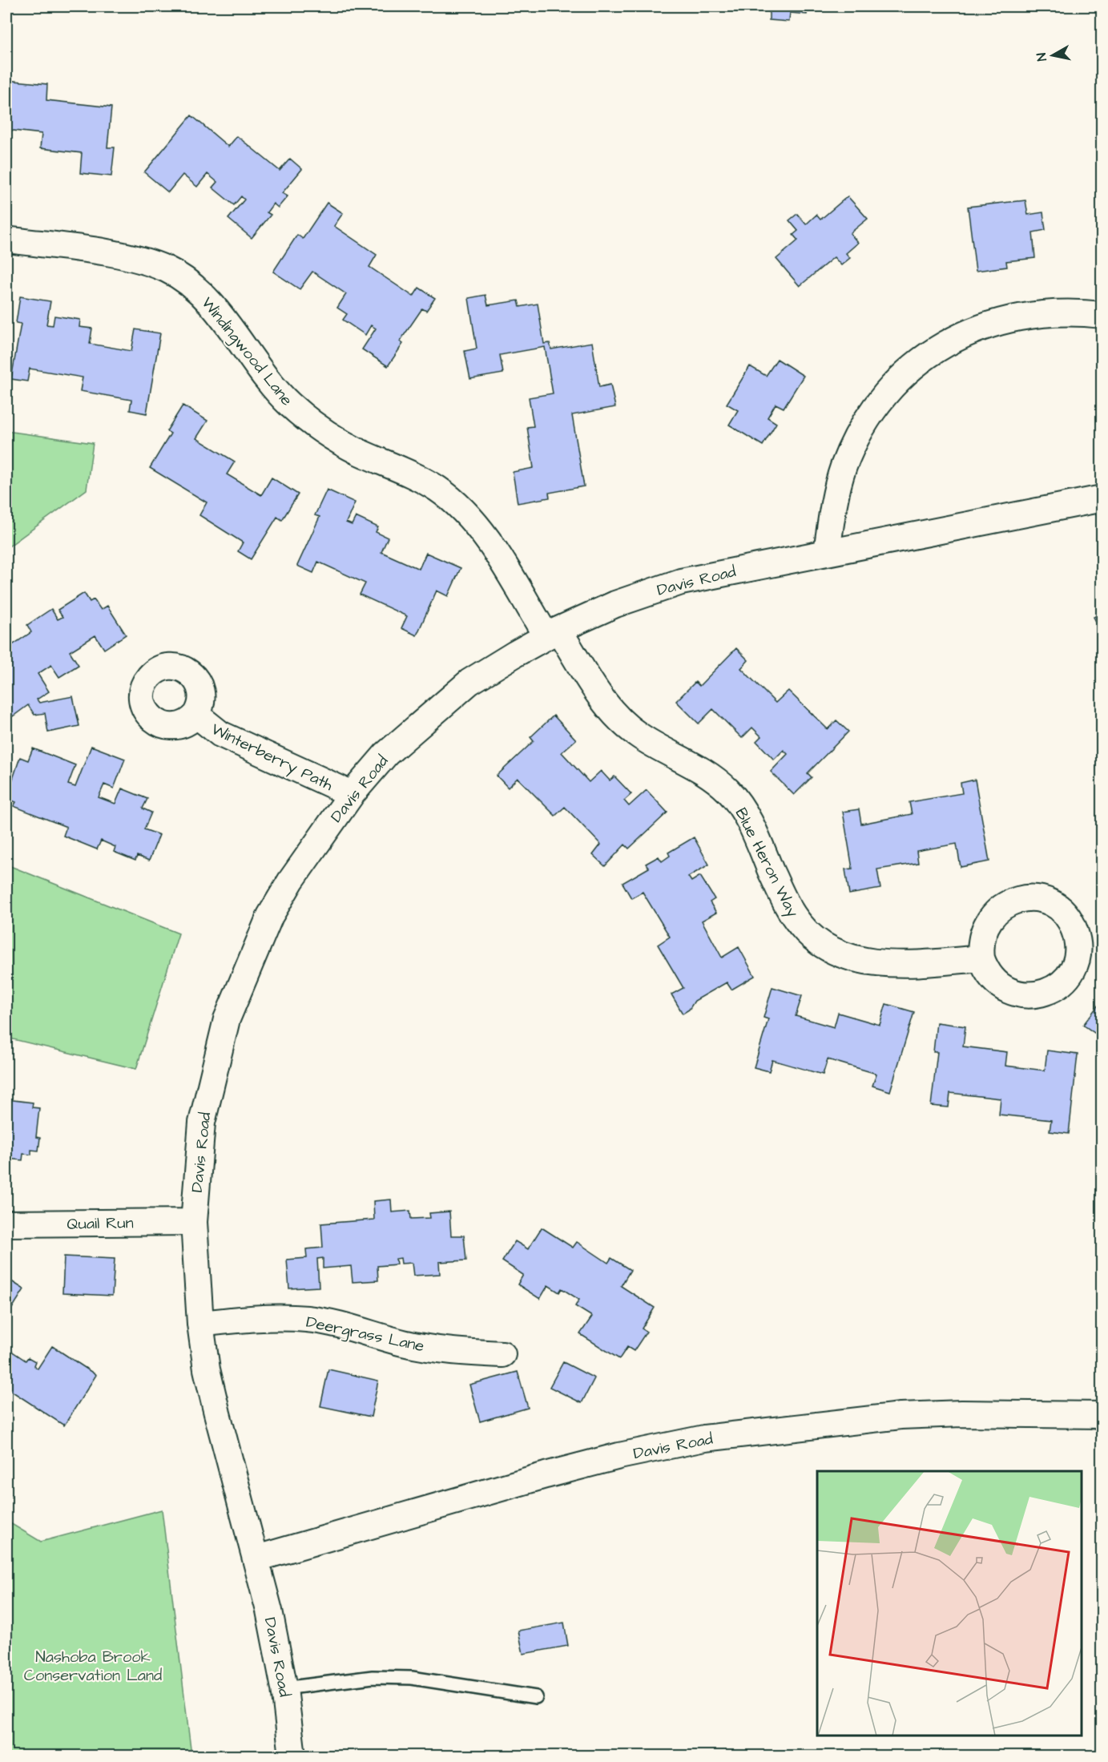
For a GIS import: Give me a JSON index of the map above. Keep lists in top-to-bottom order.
{
  "streets": {
    "street": [
      "Windingwood Lane",
      "Davis Road",
      "Winterberry Path",
      "Blue Heron Way",
      "Quail Run",
      "Deergrass Lane"
    ]
  },
  "crossings": [
    ["Windingwood Lane", "Davis Road"],
    ["Windingwood Lane", "Blue Heron Way"],
    ["Davis Road", "Winterberry Path"],
    ["Davis Road", "Blue Heron Way"],
    ["Davis Road", "Quail Run"],
    ["Davis Road", "Deergrass Lane"]
  ],
  "parks": ["Nashoba Brook Conservation Land"],
  "north": "left"
}
